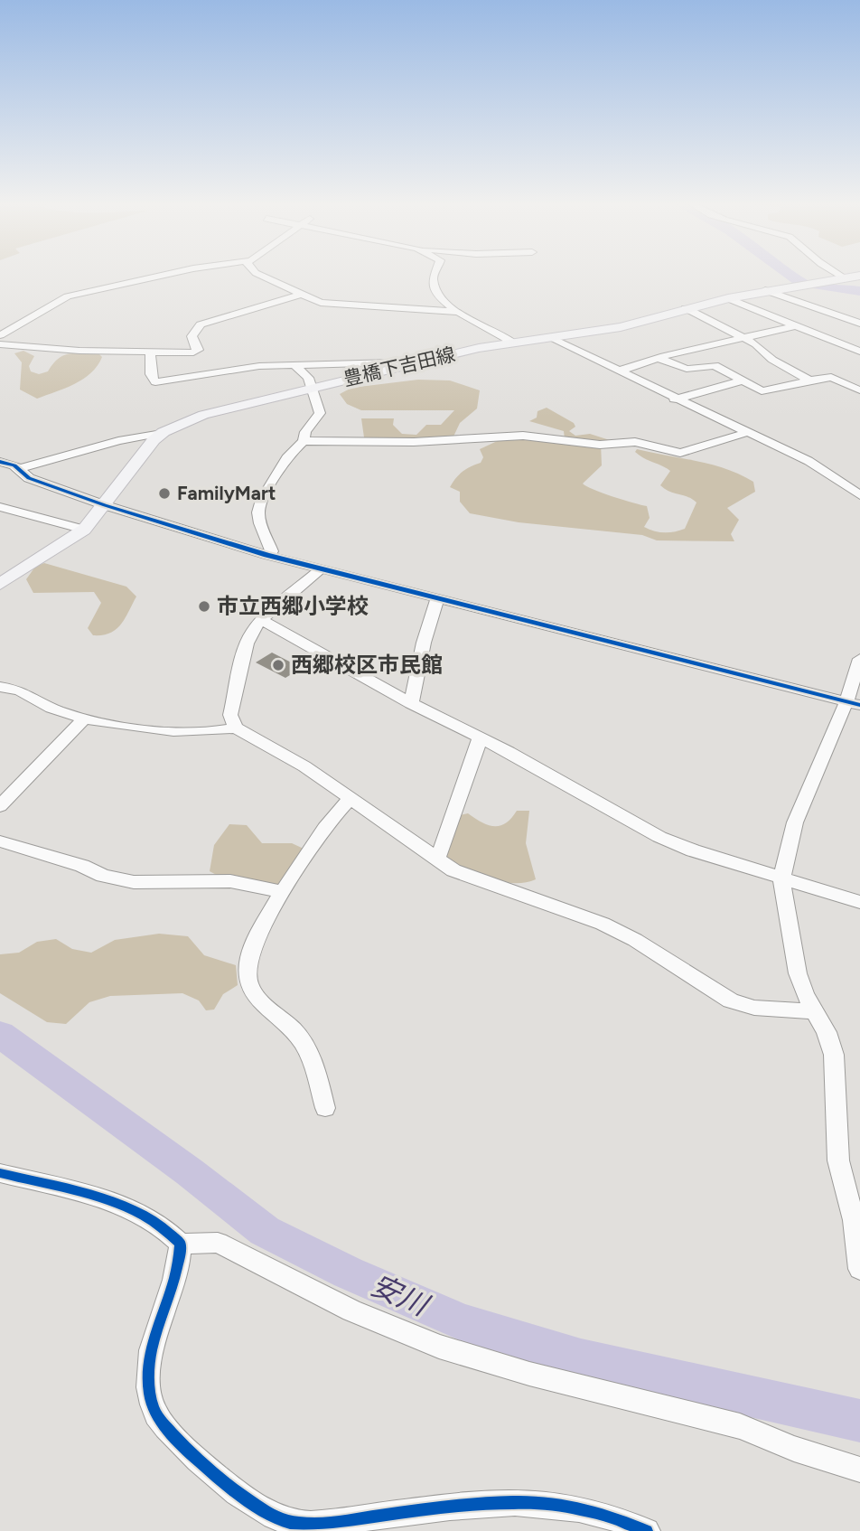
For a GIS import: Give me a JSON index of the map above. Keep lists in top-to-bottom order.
{
  "streets": {
    "main road": ["豊橋下吉田線"]
  },
  "water": ["安川"],
  "places": ["FamilyMart", "市立西郷小学校", "西郷校区市民館"]
}
